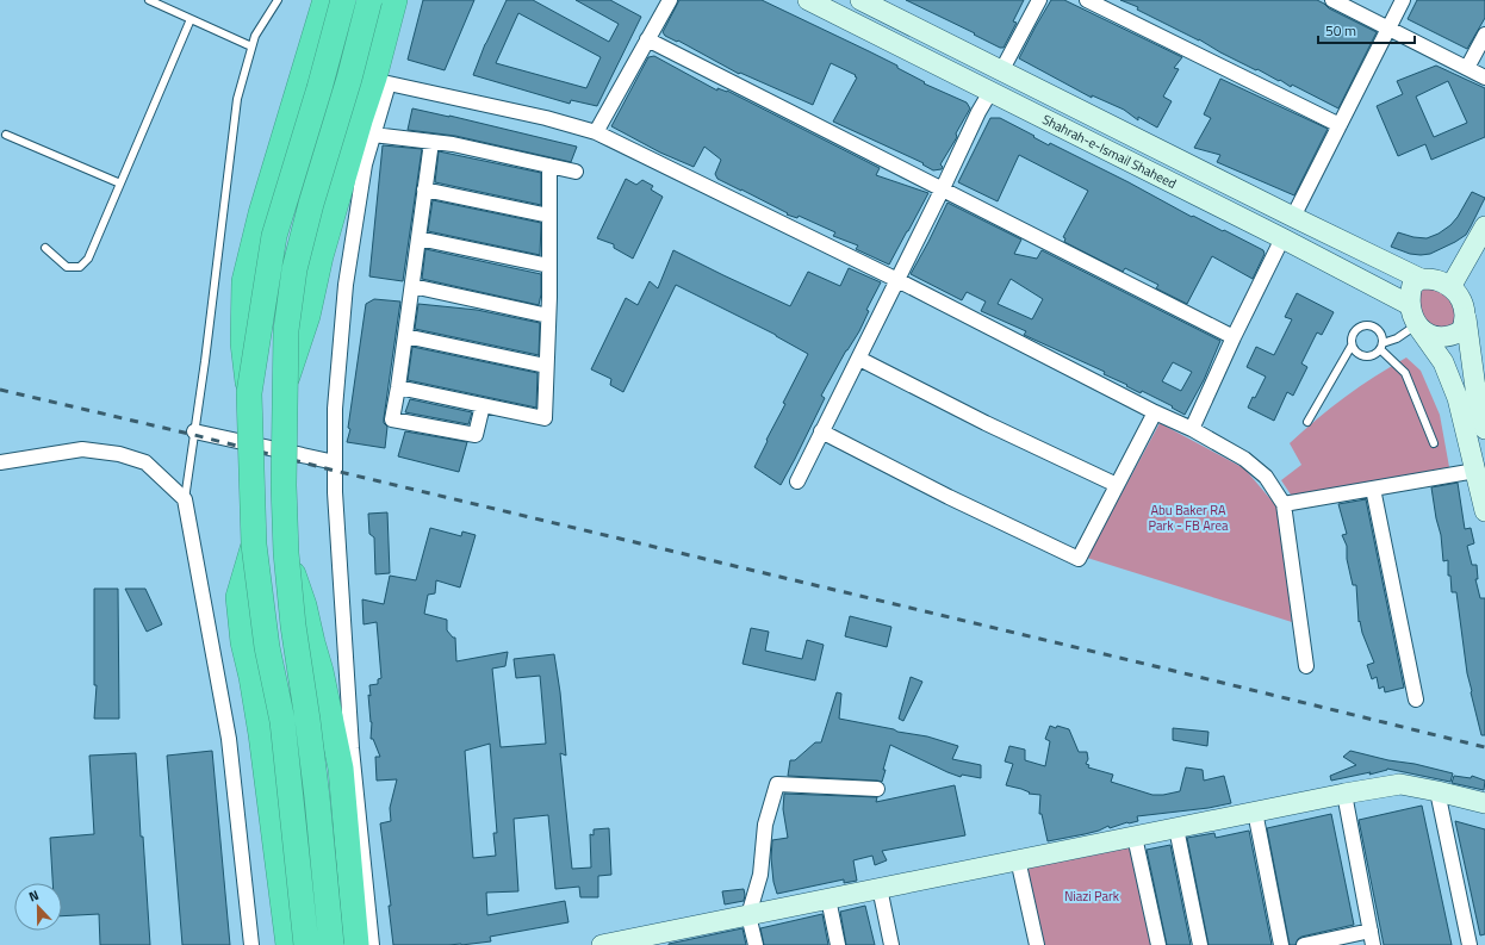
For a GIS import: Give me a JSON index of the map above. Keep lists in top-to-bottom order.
{
  "streets": {
    "main road": ["Shahrah-e-Ismail Shaheed"]
  },
  "parks": ["Abu Baker RA Park - FB Area", "Niazi Park"],
  "scale_bar": "50 m",
  "north": "top"
}
